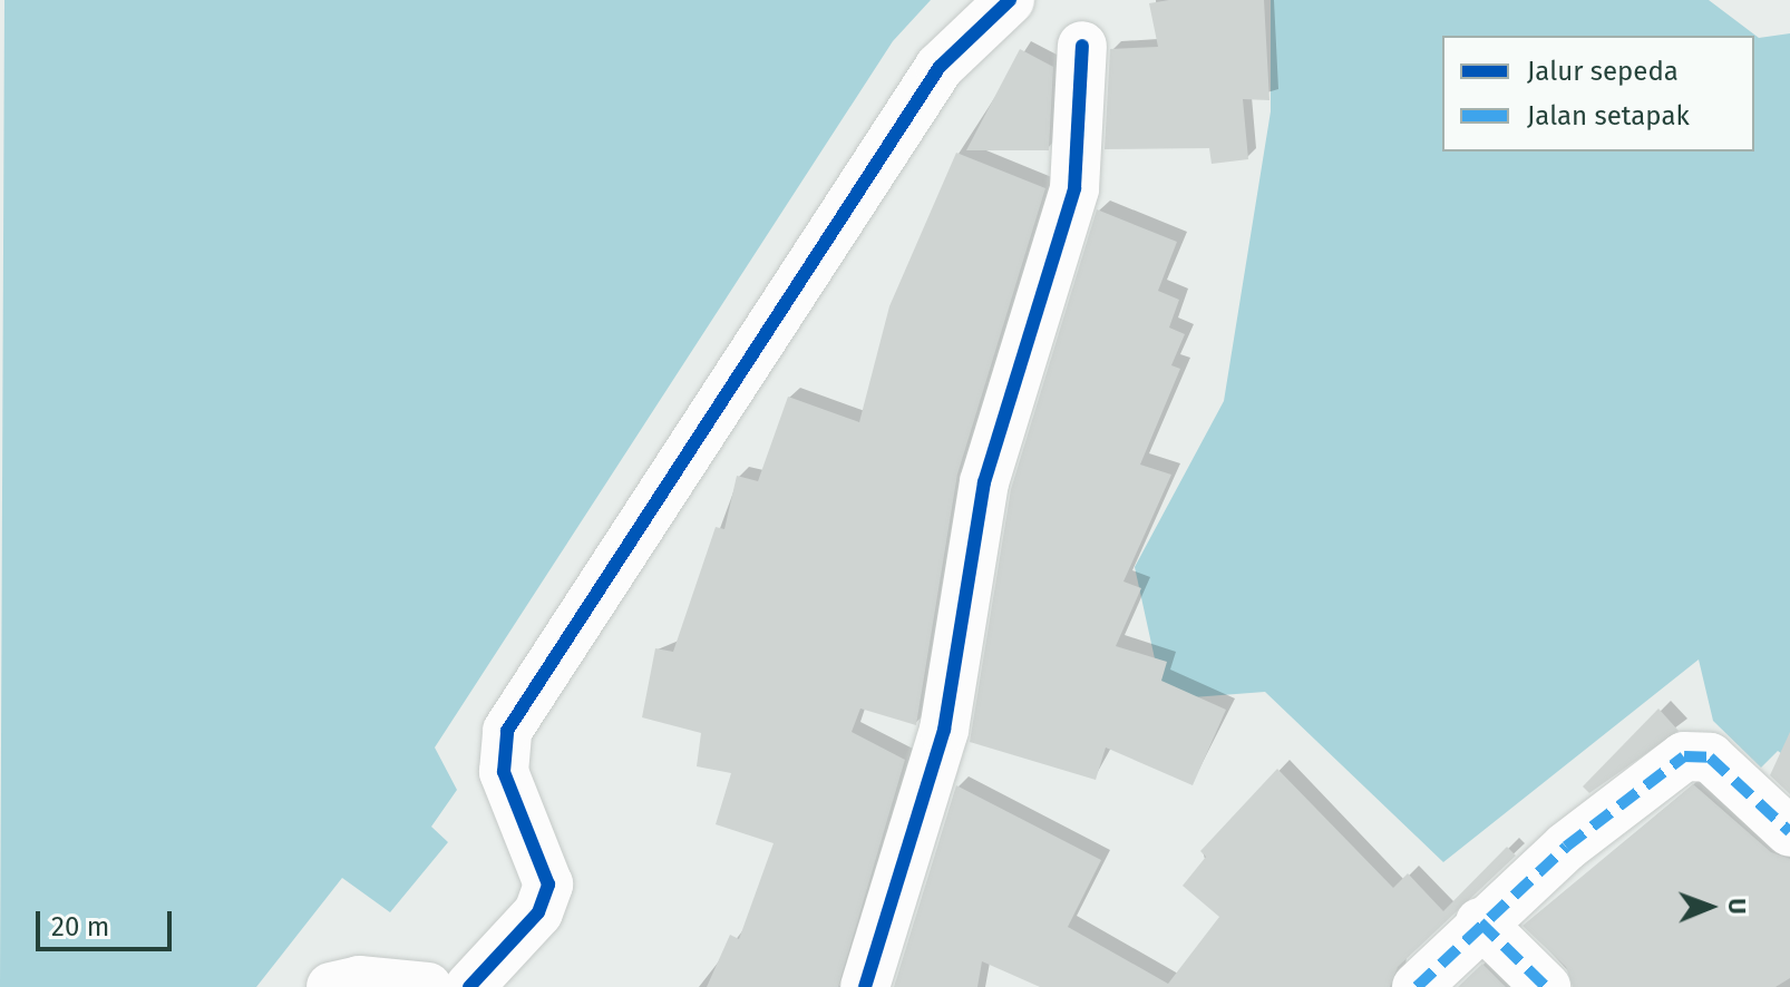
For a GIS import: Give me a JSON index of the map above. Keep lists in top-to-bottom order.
{
  "legend": ["Jalur sepeda", "Jalan setapak"],
  "scale_bar": "20 m",
  "north": "right"
}
